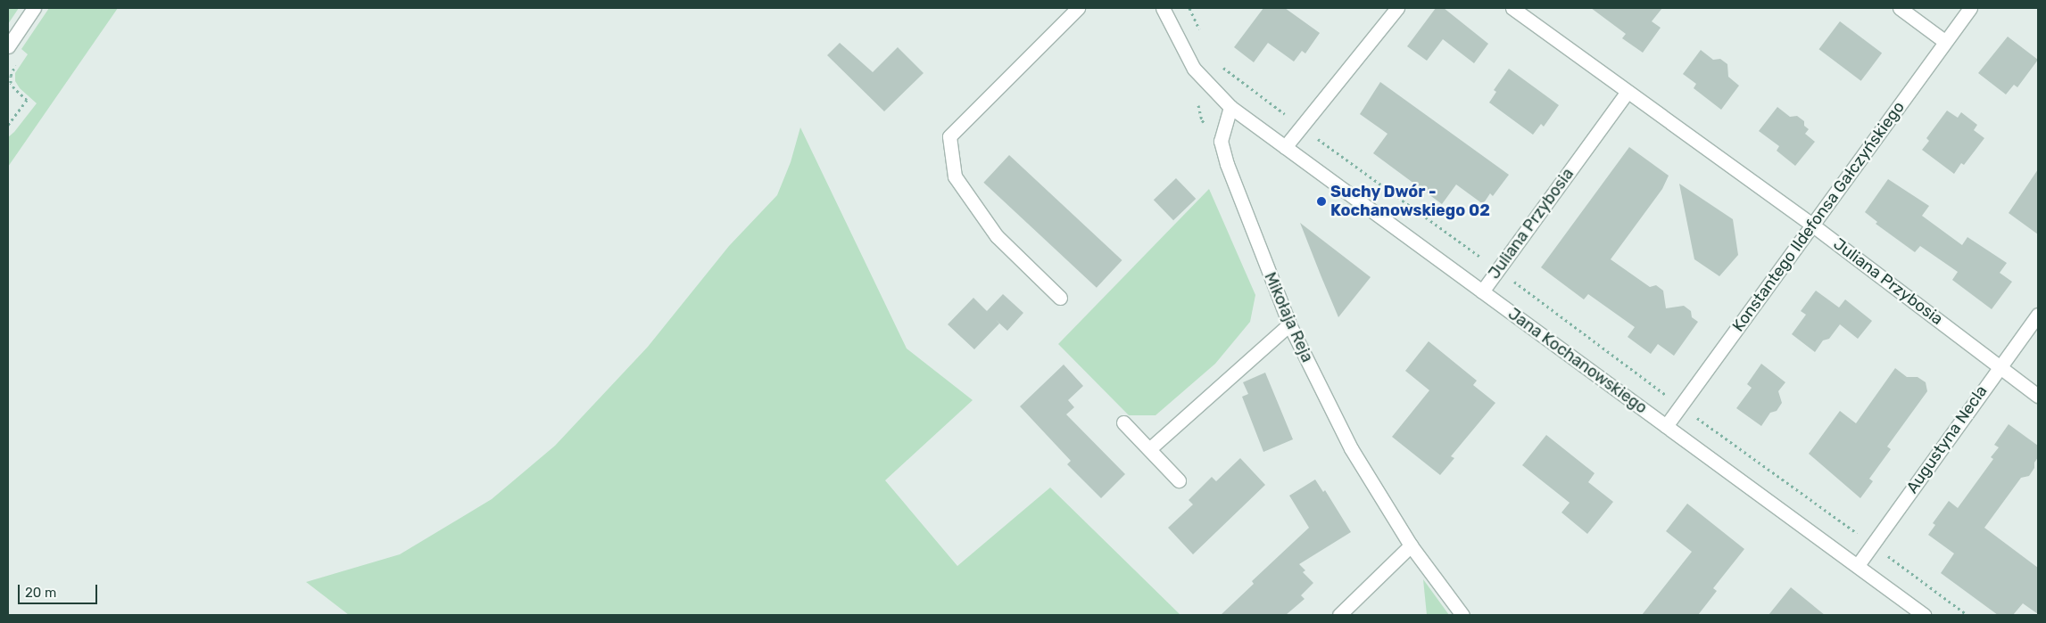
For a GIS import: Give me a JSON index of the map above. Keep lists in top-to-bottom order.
{
  "streets": {
    "street": [
      "Konstantego Ildefonsa Gałczyńskiego",
      "Juliana Przybosia",
      "Mikołaja Reja",
      "Jana Kochanowskiego",
      "Augustyna Necla"
    ]
  },
  "crossings": [
    ["Konstantego Ildefonsa Gałczyńskiego", "Juliana Przybosia"],
    ["Konstantego Ildefonsa Gałczyńskiego", "Jana Kochanowskiego"],
    ["Juliana Przybosia", "Jana Kochanowskiego"],
    ["Juliana Przybosia", "Augustyna Necla"],
    ["Mikołaja Reja", "Jana Kochanowskiego"],
    ["Jana Kochanowskiego", "Augustyna Necla"]
  ],
  "places": ["Suchy Dwór - Kochanowskiego 02"],
  "scale_bar": "20 m"
}
